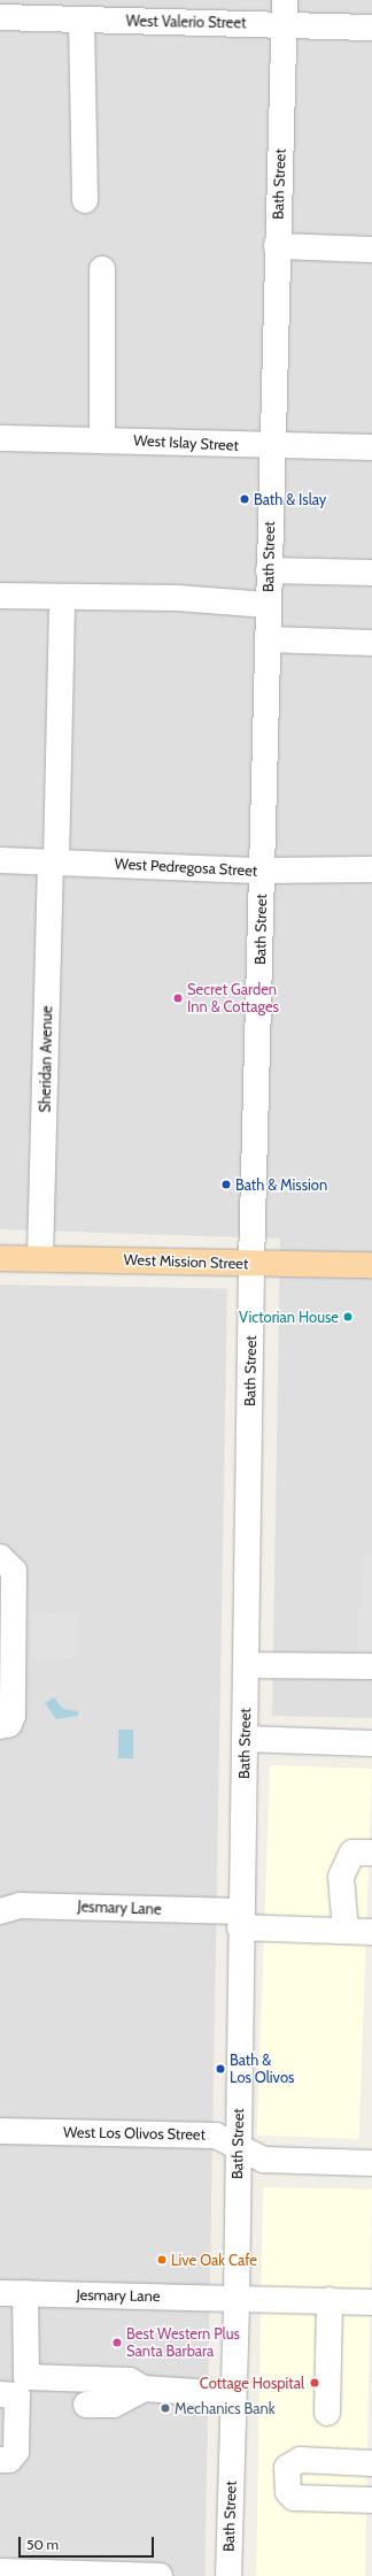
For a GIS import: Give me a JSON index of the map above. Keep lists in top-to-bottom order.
{
  "streets": {
    "main road": ["West Mission Street"],
    "street": [
      "West Valerio Street",
      "Bath Street",
      "West Islay Street",
      "West Pedregosa Street",
      "Sheridan Avenue",
      "Jesmary Lane",
      "West Los Olivos Street"
    ]
  },
  "crossings": [
    ["West Valerio Street", "Bath Street"],
    ["Bath Street", "West Islay Street"],
    ["Bath Street", "West Pedregosa Street"],
    ["Bath Street", "West Mission Street"],
    ["Bath Street", "Jesmary Lane"],
    ["Bath Street", "West Los Olivos Street"],
    ["West Pedregosa Street", "Sheridan Avenue"],
    ["Sheridan Avenue", "West Mission Street"]
  ],
  "places": [
    "Bath & Islay",
    "Secret Garden Inn & Cottages",
    "Bath & Mission",
    "Victorian House",
    "Bath & Los Olivos",
    "Live Oak Cafe",
    "Best Western Plus Santa Barbara",
    "Cottage Hospital",
    "Mechanics Bank"
  ],
  "scale_bar": "50 m"
}
